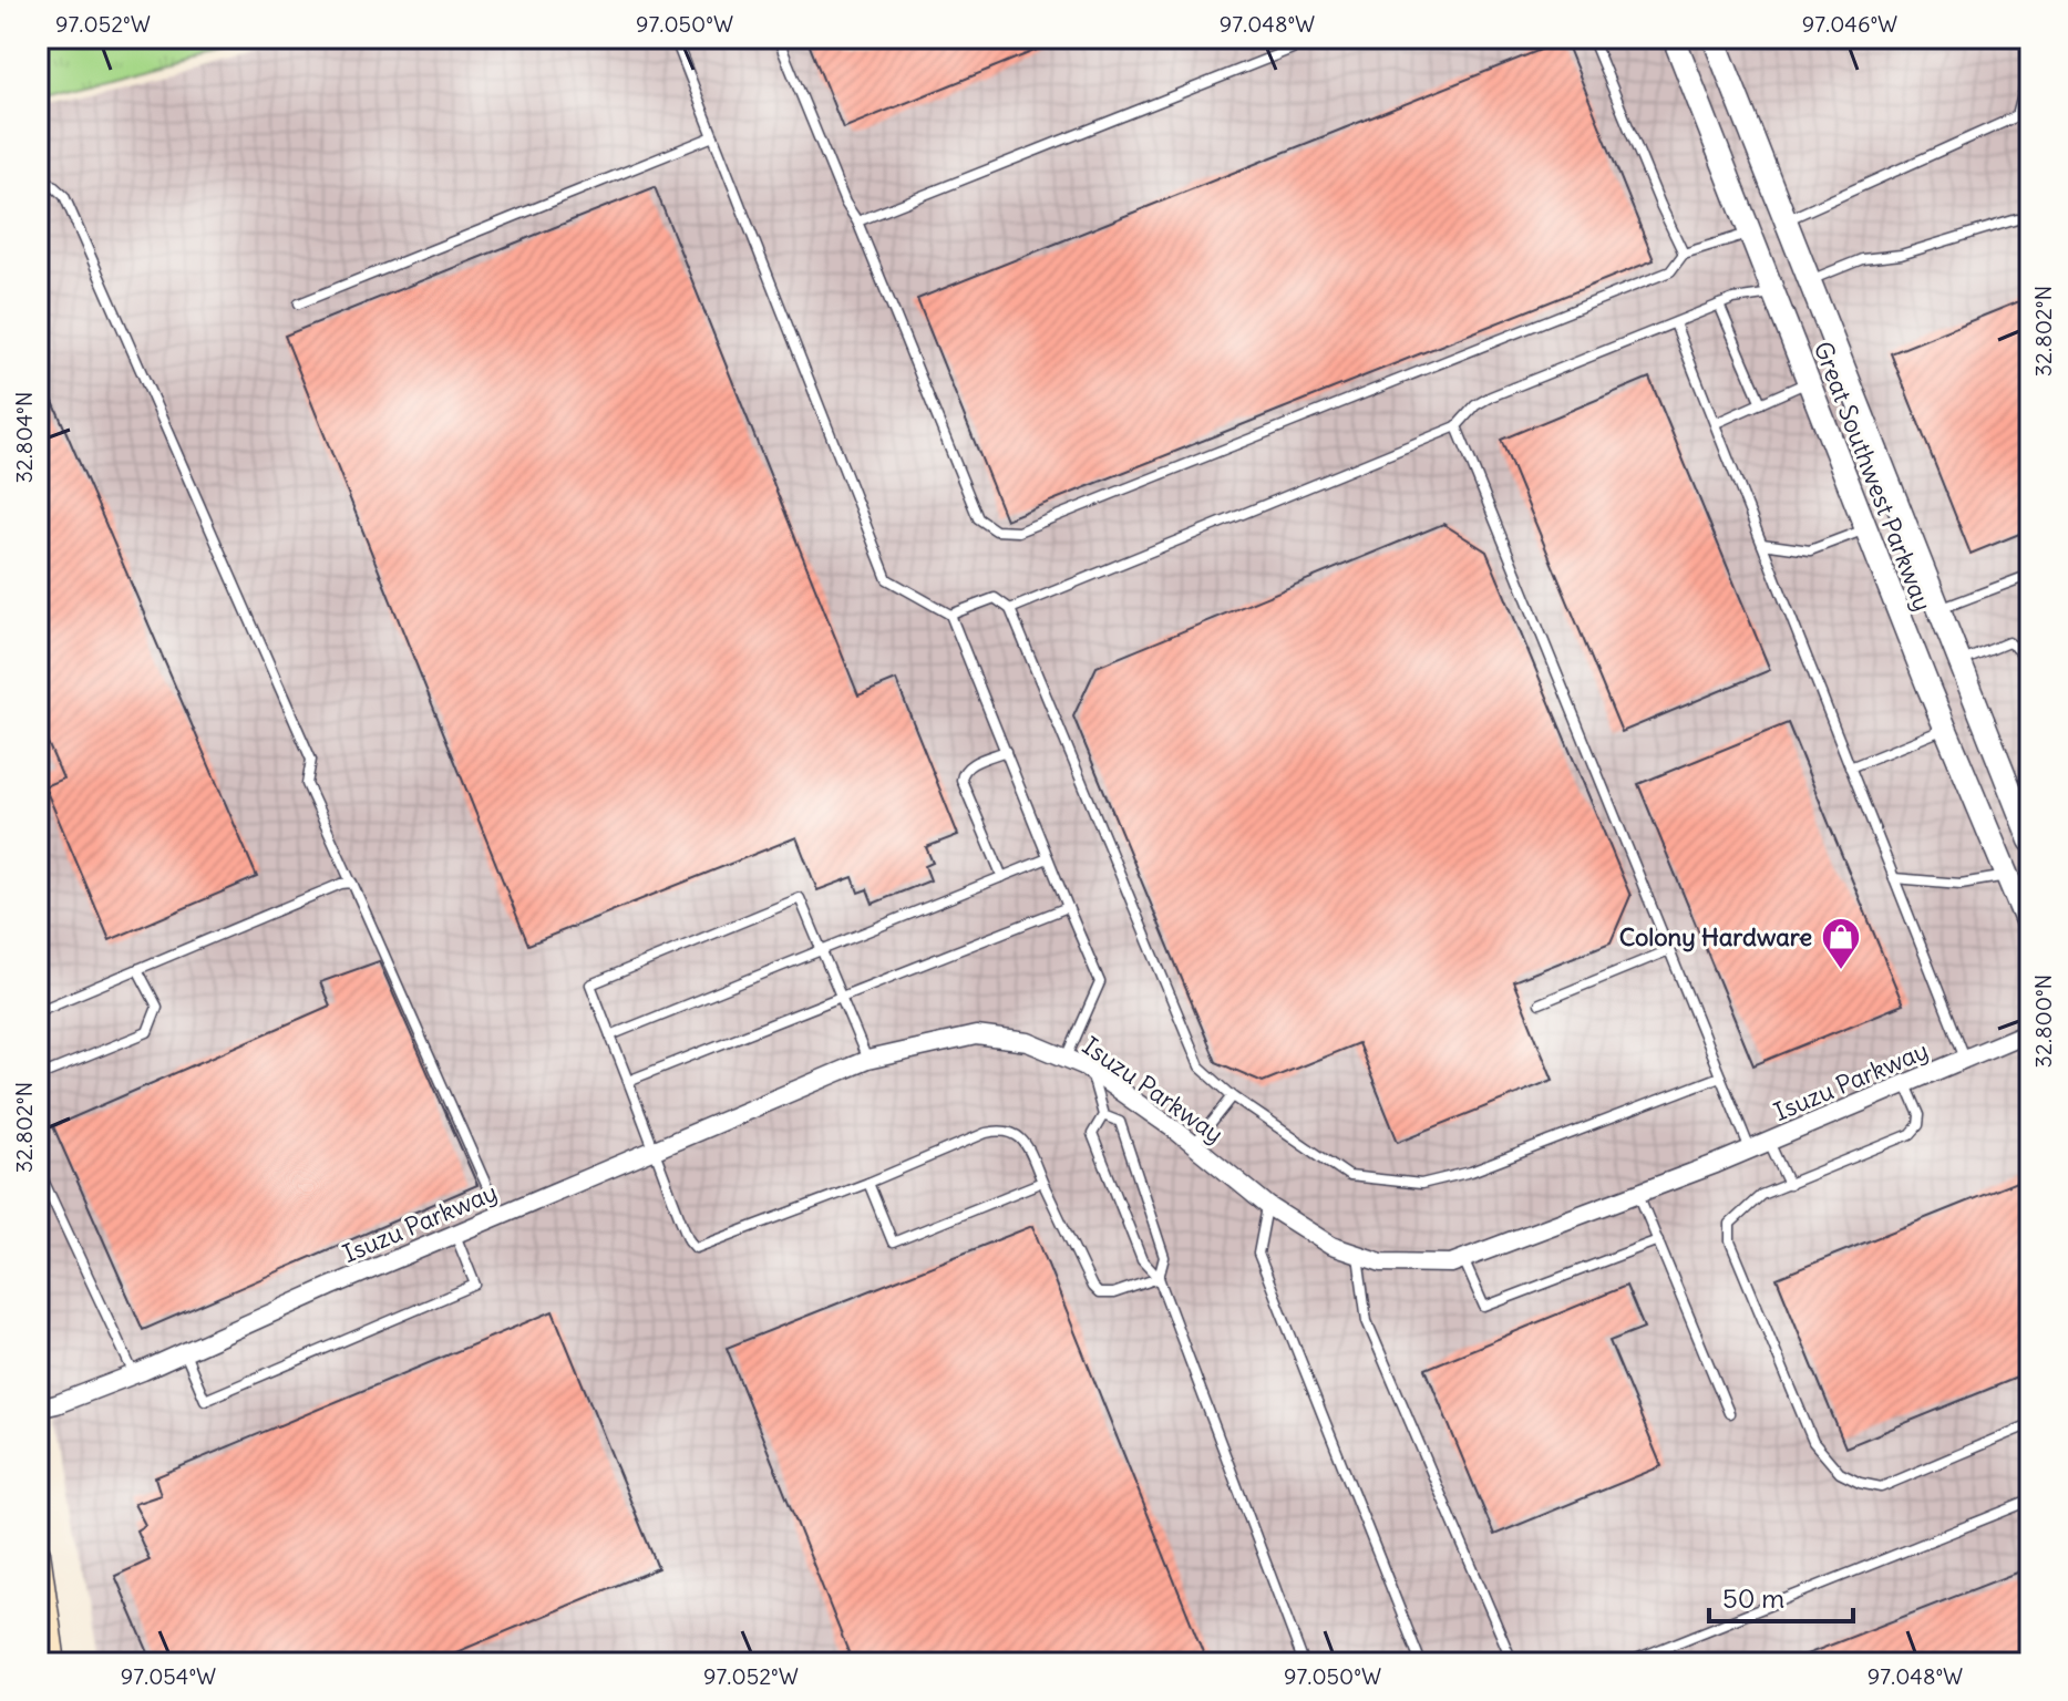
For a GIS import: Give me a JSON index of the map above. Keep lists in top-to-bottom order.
{
  "streets": {
    "street": ["Great Southwest Parkway", "Isuzu Parkway"]
  },
  "places": {
    "shop": ["Colony Hardware"]
  },
  "scale_bar": "50 m",
  "coordinates": [
    "97.052°W",
    "97.050°W",
    "97.048°W",
    "97.046°W",
    "32.802°N",
    "32.804°N",
    "32.800°N",
    "97.054°W"
  ]
}
